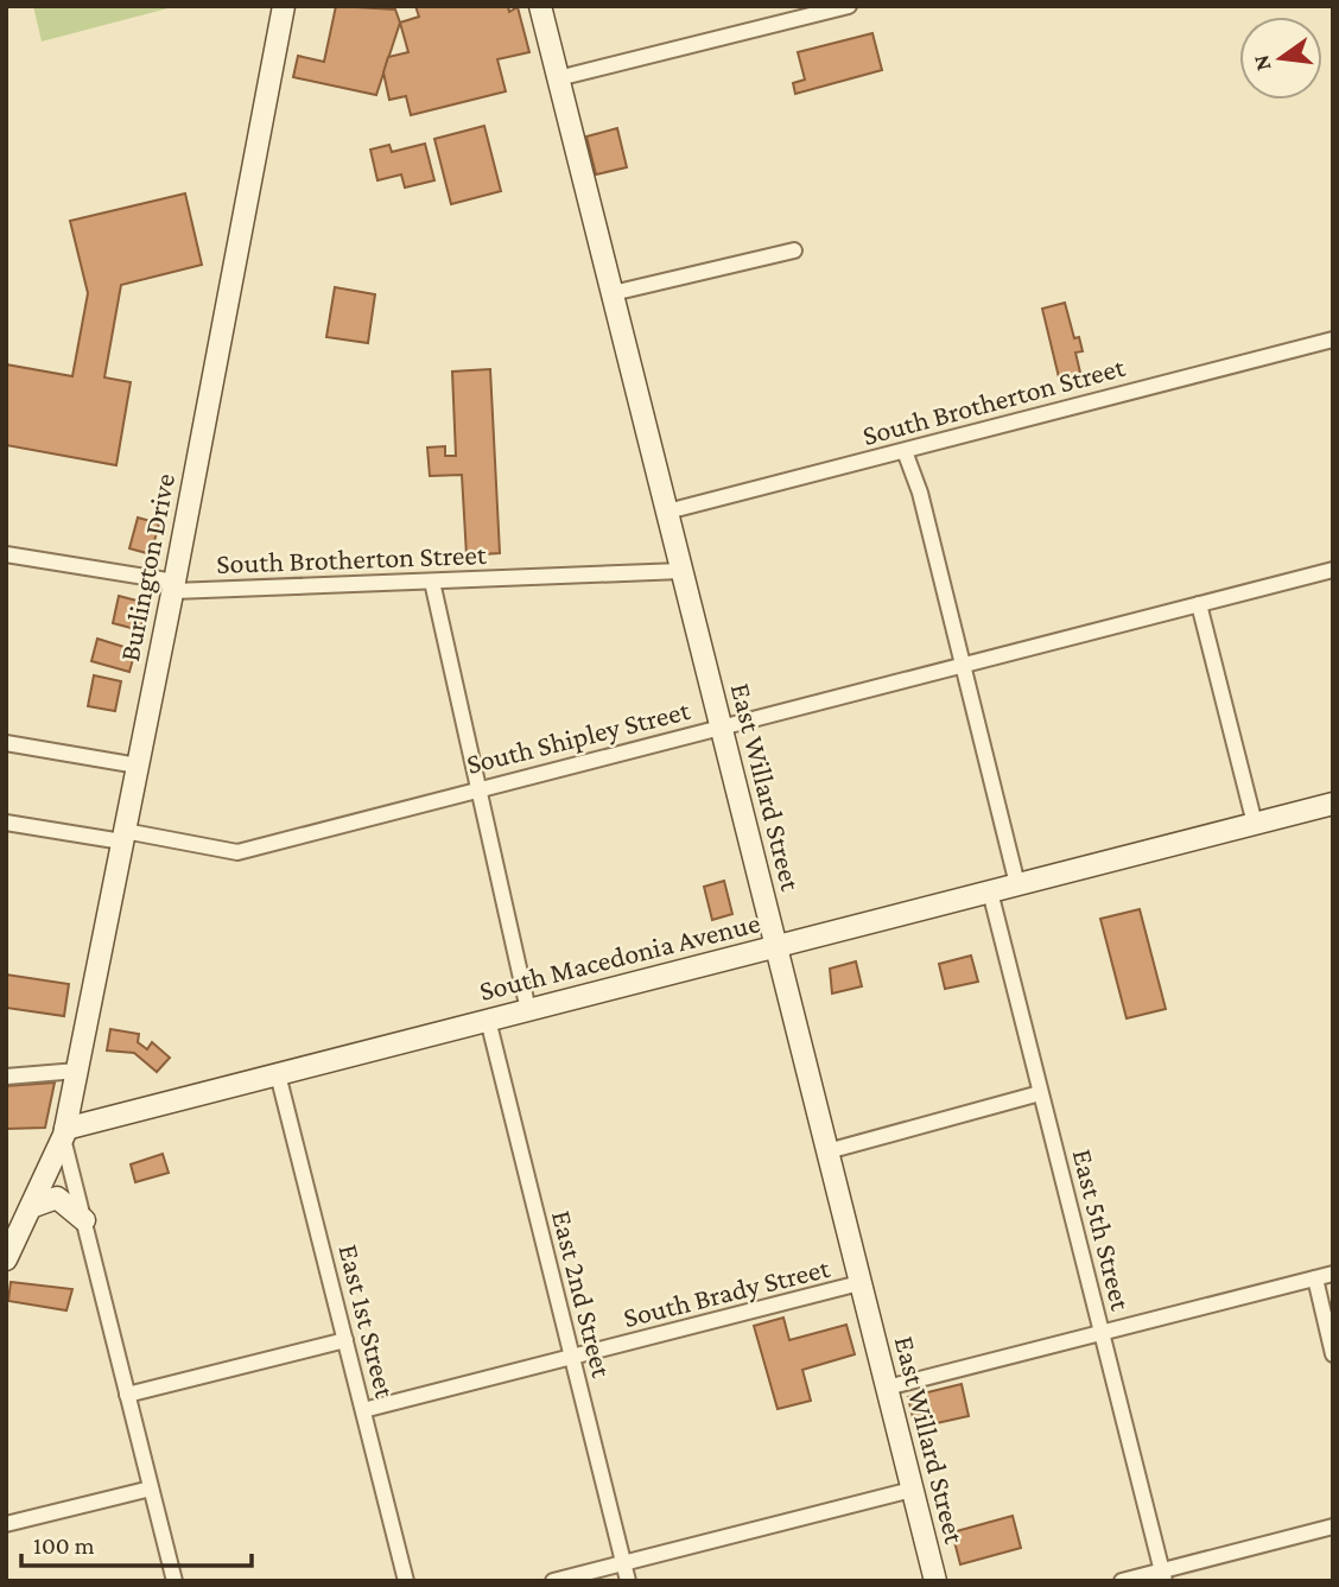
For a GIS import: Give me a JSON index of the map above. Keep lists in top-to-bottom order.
{
  "streets": {
    "street": [
      "South Brotherton Street",
      "Burlington Drive",
      "South Shipley Street",
      "East Willard Street",
      "South Macedonia Avenue",
      "East 5th Street",
      "South Brady Street",
      "East 2nd Street",
      "East 1st Street"
    ]
  },
  "crossings": [
    ["South Brotherton Street", "Burlington Drive"],
    ["South Brotherton Street", "East Willard Street"],
    ["Burlington Drive", "South Shipley Street"],
    ["Burlington Drive", "South Macedonia Avenue"],
    ["South Shipley Street", "East Willard Street"],
    ["East Willard Street", "South Macedonia Avenue"],
    ["East Willard Street", "South Brady Street"],
    ["South Macedonia Avenue", "East 5th Street"],
    ["South Macedonia Avenue", "East 2nd Street"],
    ["South Macedonia Avenue", "East 1st Street"],
    ["South Brady Street", "East 2nd Street"],
    ["South Brady Street", "East 1st Street"]
  ],
  "scale_bar": "100 m",
  "north": "left"
}
